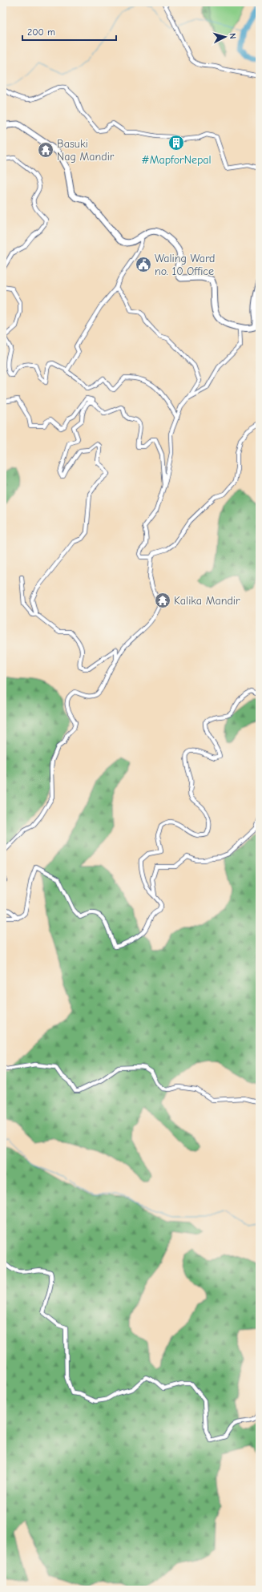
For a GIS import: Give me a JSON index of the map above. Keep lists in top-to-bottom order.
{
  "places": {
    "building": ["#MapforNepal"],
    "temple": ["Basuki Nag Mandir", "Kalika Mandir"],
    "public building": ["Waling Ward no. 10 Office"]
  },
  "scale_bar": "200 m",
  "north": "right"
}
